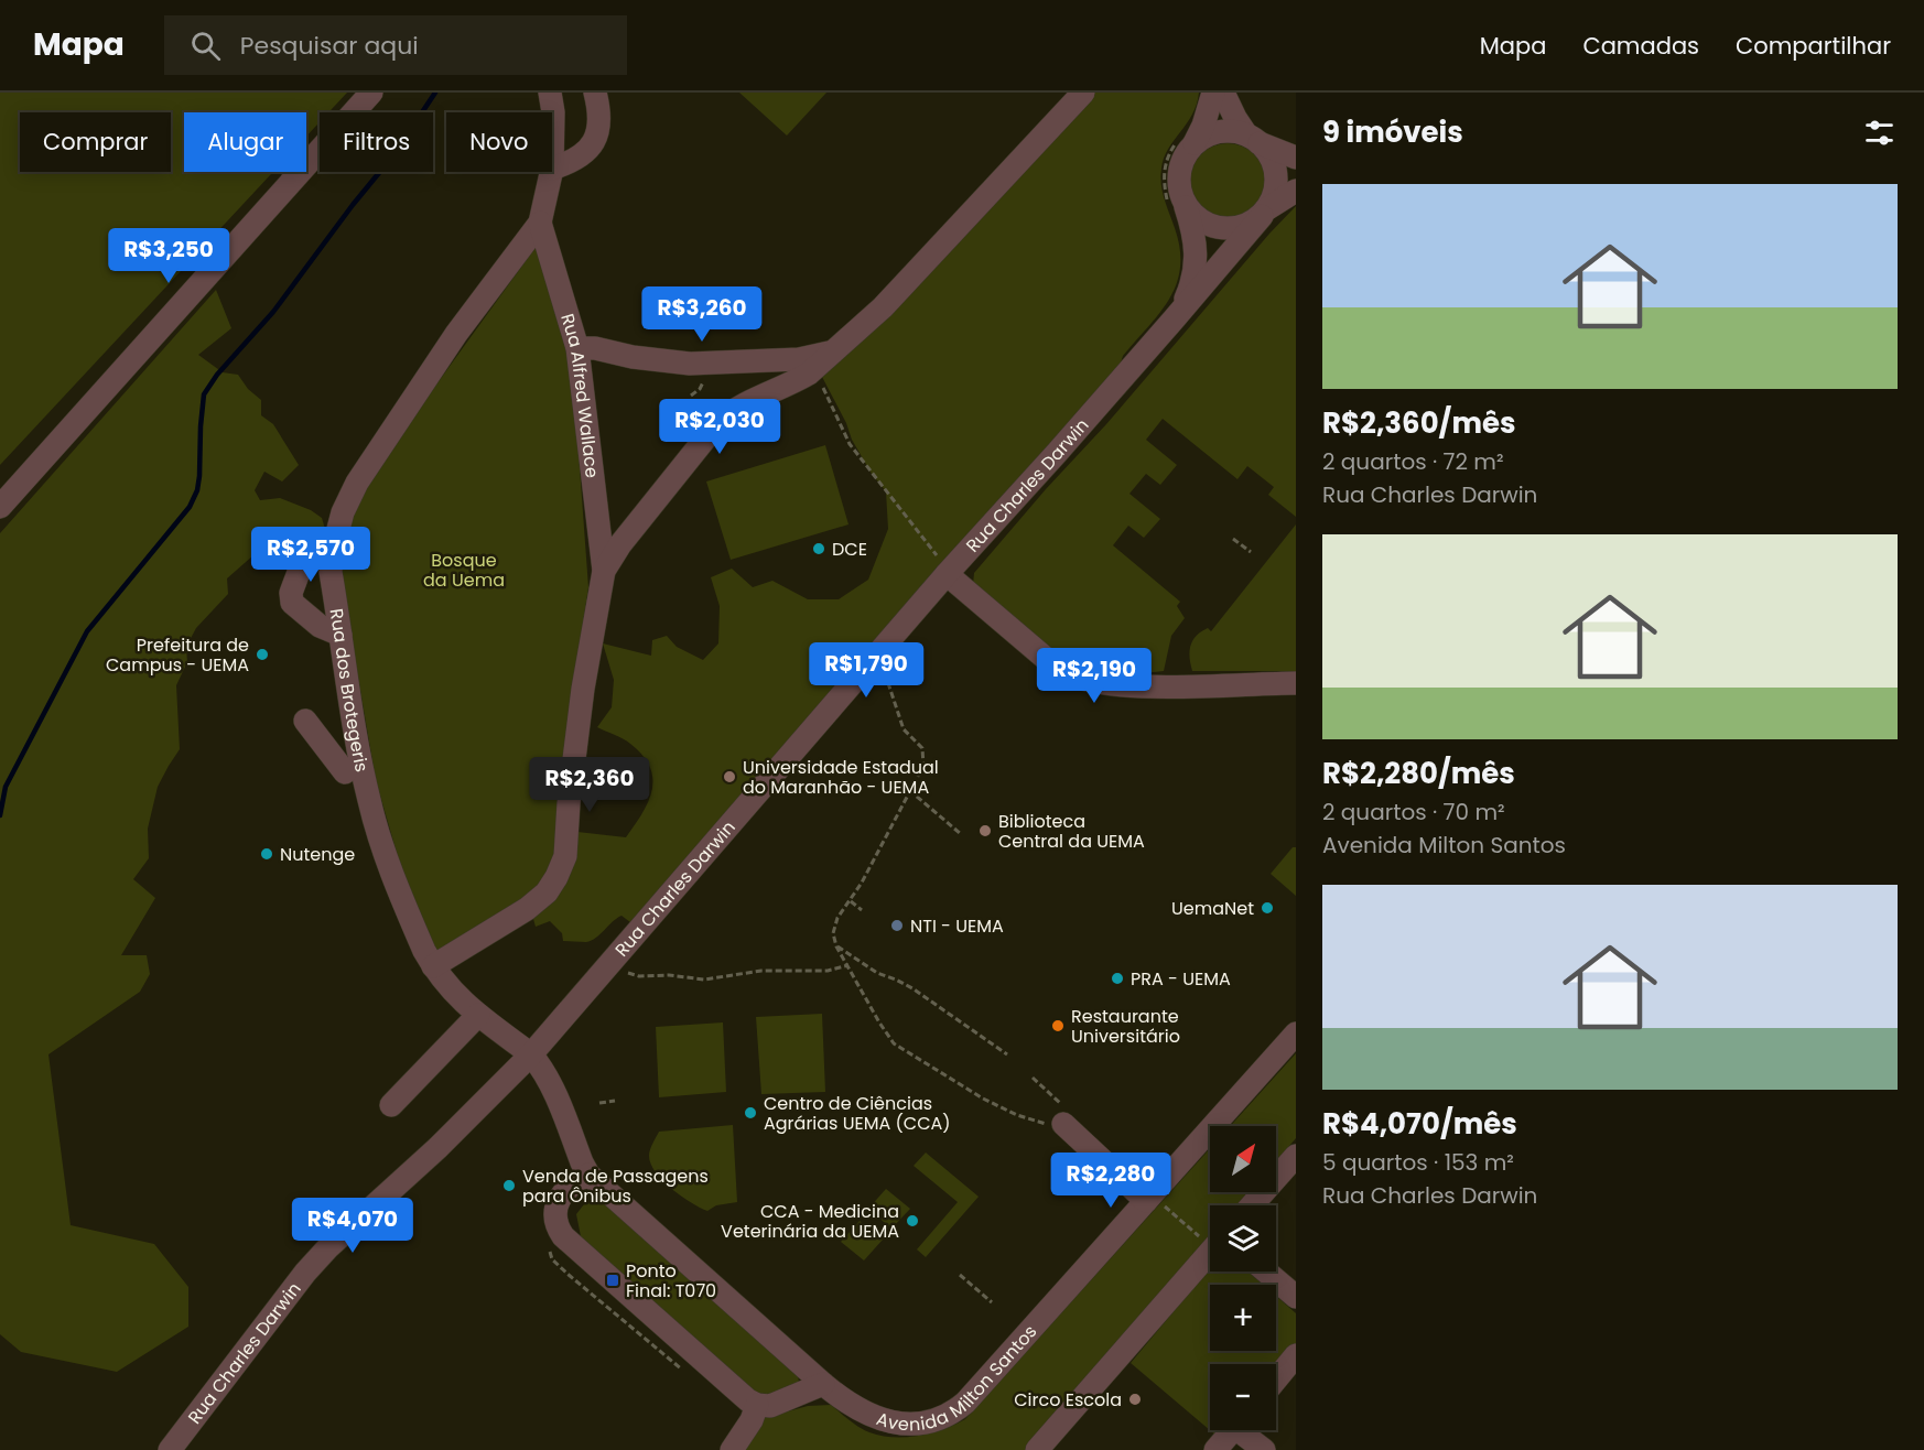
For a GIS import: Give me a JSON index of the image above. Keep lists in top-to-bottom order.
{
  "streets": {
    "street": [
      "Rua Alfred Wallace",
      "Rua Charles Darwin",
      "Rua dos Brotegeris",
      "Avenida Milton Santos"
    ]
  },
  "crossings": [
    ["Rua Alfred Wallace", "Rua dos Brotegeris"],
    ["Rua Charles Darwin", "Rua dos Brotegeris"],
    ["Rua Charles Darwin", "Avenida Milton Santos"],
    ["Rua dos Brotegeris", "Avenida Milton Santos"]
  ],
  "parks": ["Bosque da Uema"],
  "places": {
    "other": [
      "DCE",
      "Prefeitura de Campus - UEMA",
      "Universidade Estadual do Maranhão - UEMA",
      "Biblioteca Central da UEMA",
      "Nutenge",
      "UemaNet",
      "NTI - UEMA",
      "PRA - UEMA",
      "Restaurante Universitário",
      "Centro de Ciências Agrárias UEMA (CCA)",
      "Venda de Passagens para Ônibus",
      "CCA - Medicina Veterinária da UEMA",
      "Circo Escola"
    ],
    "transit": ["Ponto Final: T070"]
  },
  "north": "top right",
  "page": {
    "header": "Mapa",
    "search": "Pesquisar aqui",
    "nav": ["Mapa", "Camadas", "Compartilhar"],
    "heading": "9 imóveis",
    "chip": [
      "Comprar",
      "Alugar",
      "Filtros",
      "Novo"
    ],
    "list": [
      {
        "name": "R$2,360/mês",
        "note": "2 quartos · 72 m² · Rua Charles Darwin"
      },
      {
        "name": "R$2,280/mês",
        "note": "2 quartos · 70 m² · Avenida Milton Santos"
      },
      {
        "name": "R$4,070/mês",
        "note": "5 quartos · 153 m² · Rua Charles Darwin"
      }
    ],
    "price": [
      "R$3,250",
      "R$3,260",
      "R$2,030",
      "R$2,570",
      "R$1,790",
      "R$2,190",
      "R$2,360",
      "R$2,280",
      "R$4,070"
    ],
    "map_buttons": ["+", "−"]
  }
}
